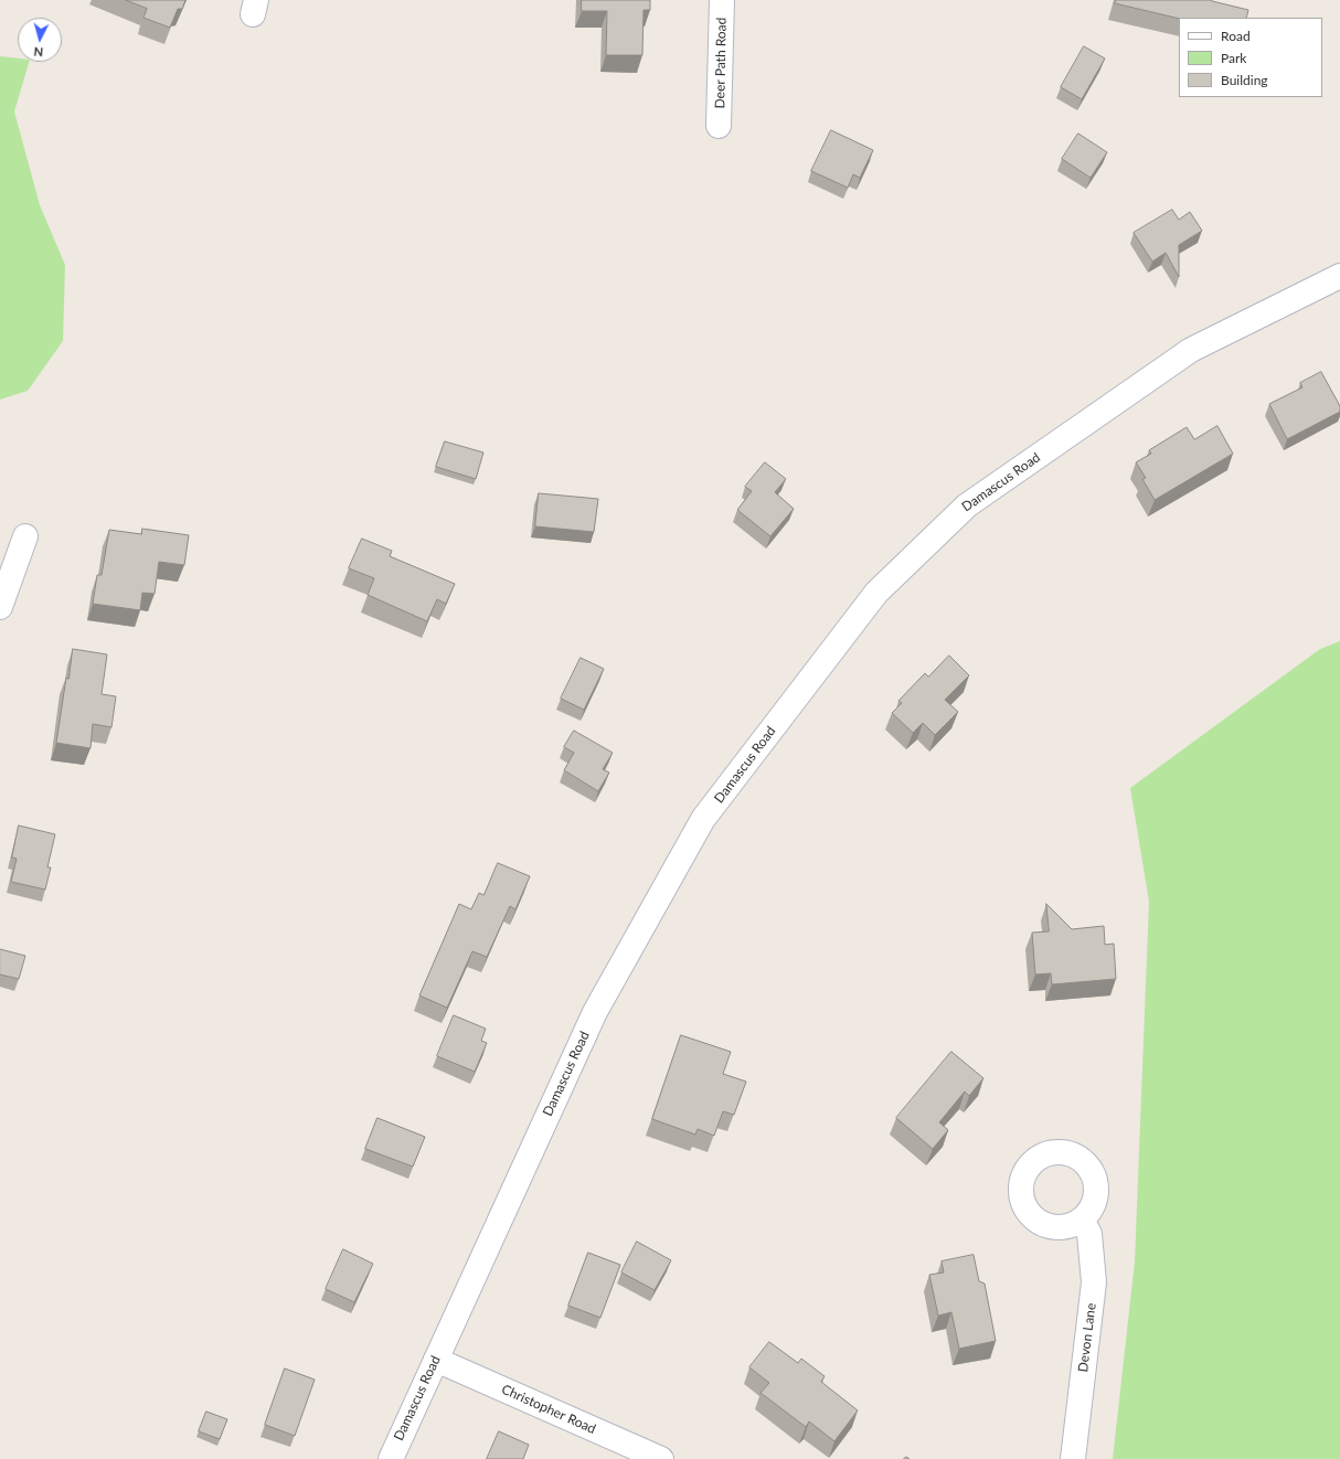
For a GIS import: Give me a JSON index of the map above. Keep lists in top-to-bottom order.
{
  "streets": {
    "street": [
      "Deer Path Road",
      "Damascus Road",
      "Devon Lane",
      "Christopher Road"
    ]
  },
  "crossings": [
    ["Damascus Road", "Christopher Road"]
  ],
  "legend": ["Road", "Park", "Building"],
  "north": "bottom"
}
